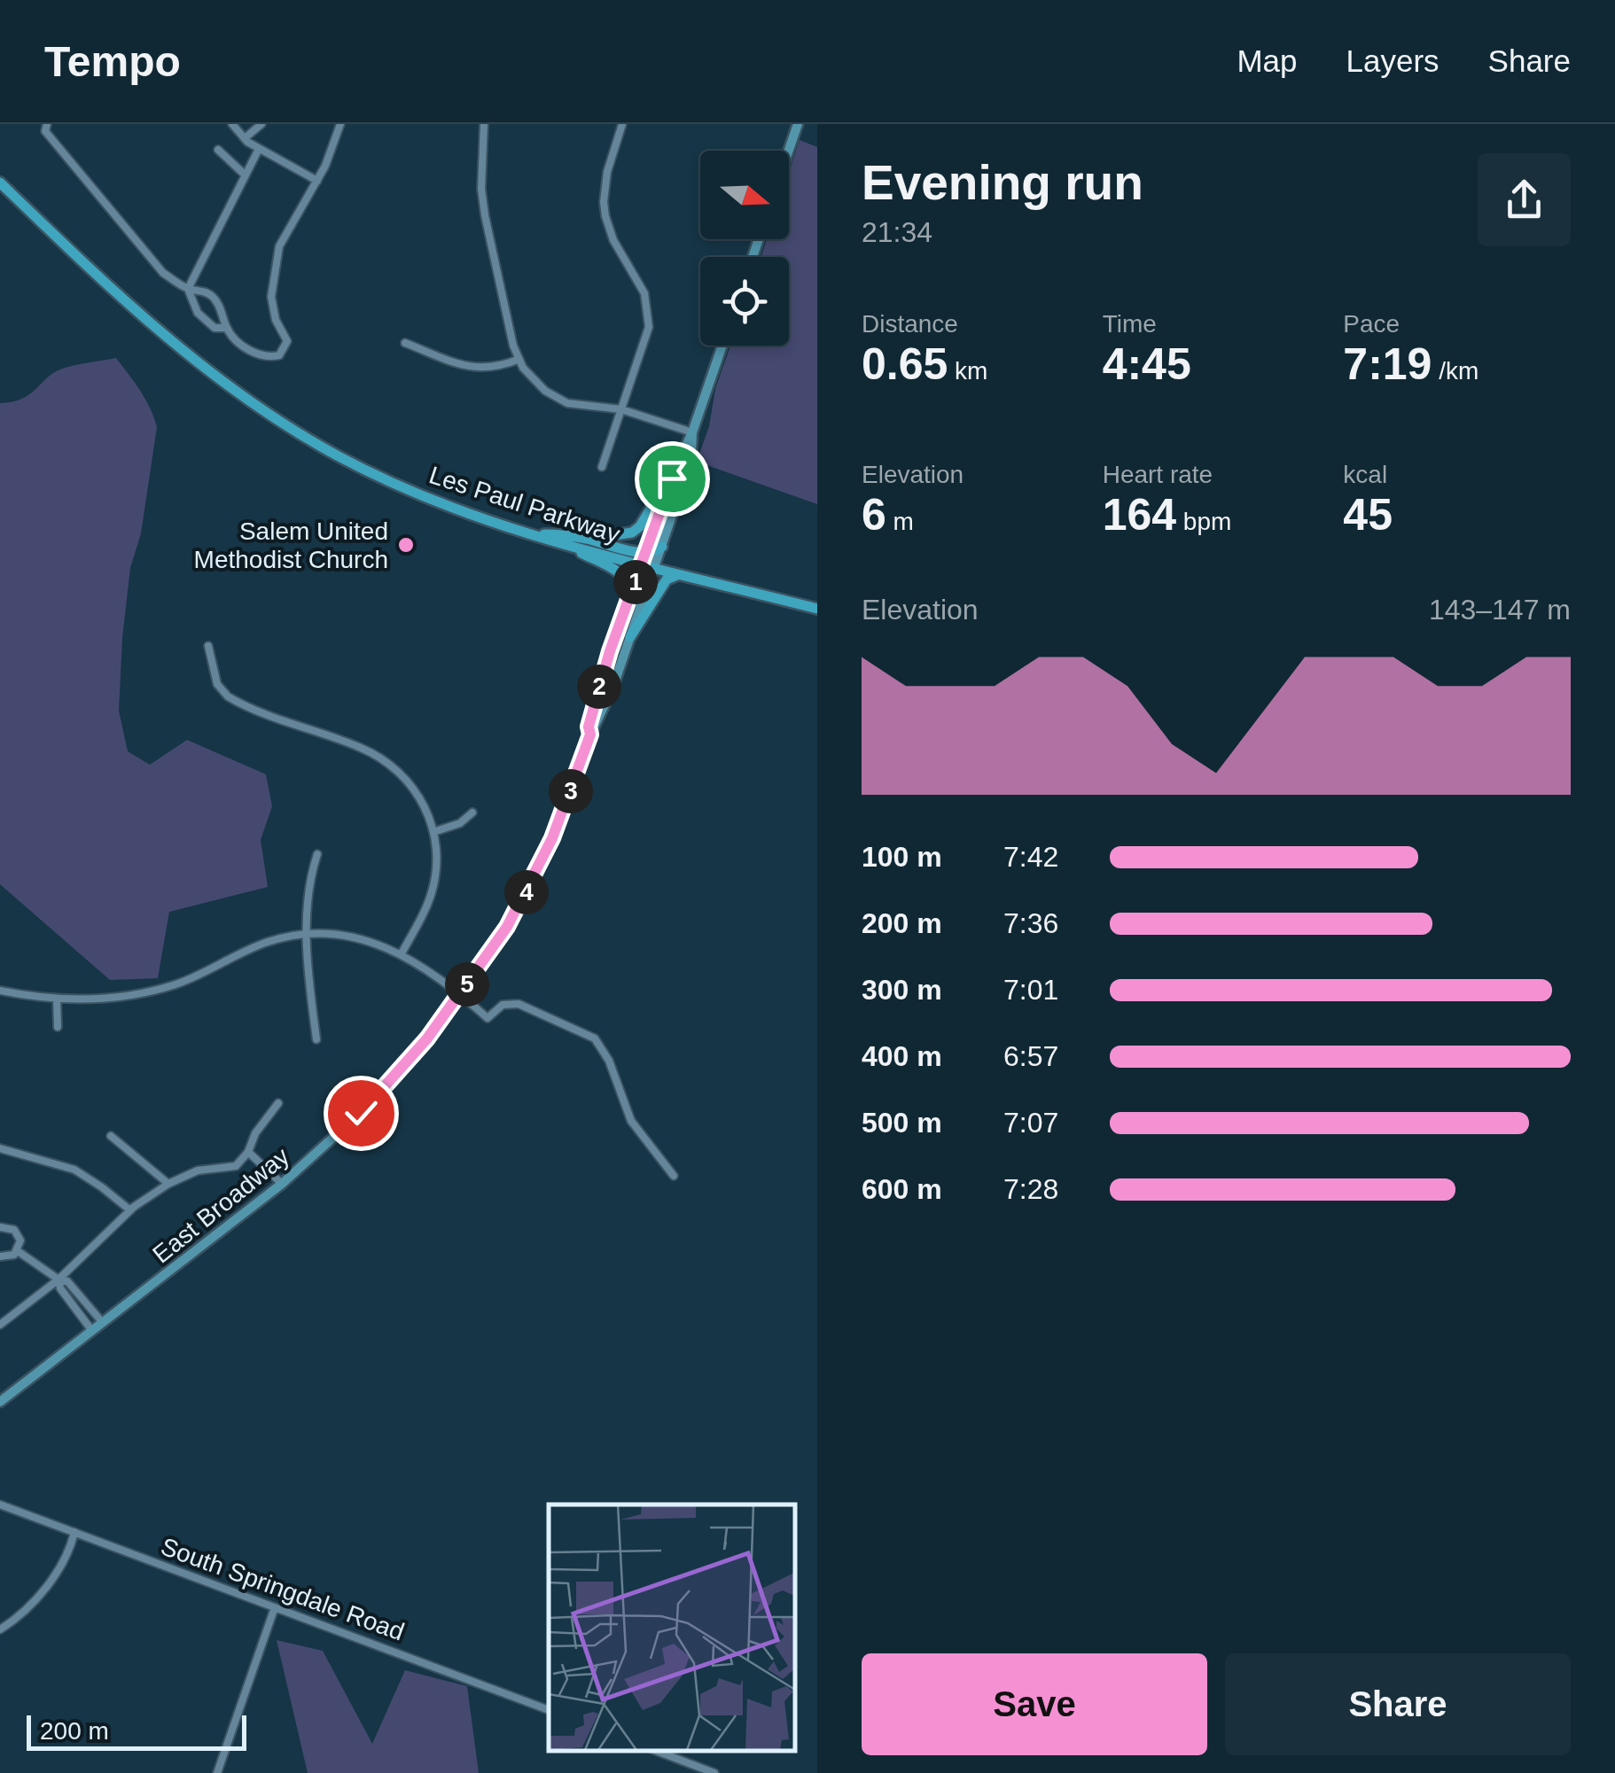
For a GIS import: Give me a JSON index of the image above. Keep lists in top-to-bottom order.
{
  "streets": {
    "main road": ["Les Paul Parkway", "East Broadway"],
    "street": ["South Springdale Road"]
  },
  "crossings": [
    ["Les Paul Parkway", "East Broadway"]
  ],
  "places": ["Salem United Methodist Church"],
  "scale_bar": "200 m",
  "north": "right",
  "page": {
    "header": "Tempo",
    "nav": ["Map", "Layers", "Share"],
    "heading": ["Evening run", "21:34"],
    "stats": [
      ["Distance", "0.65 km"],
      ["Time", "4:45"],
      ["Pace", "7:19 /km"],
      ["Elevation", "6 m"],
      ["Heart rate", "164 bpm"],
      ["kcal", "45"]
    ],
    "pins": [
      "1",
      "2",
      "3",
      "4",
      "5"
    ],
    "chart": ["Elevation", "143–147 m"],
    "list": [
      {
        "name": "100 m",
        "note": "7:42"
      },
      {
        "name": "200 m",
        "note": "7:36"
      },
      {
        "name": "300 m",
        "note": "7:01"
      },
      {
        "name": "400 m",
        "note": "6:57"
      },
      {
        "name": "500 m",
        "note": "7:07"
      },
      {
        "name": "600 m",
        "note": "7:28"
      }
    ],
    "buttons": ["Save", "Share"],
    "scale": "200 m"
  }
}
